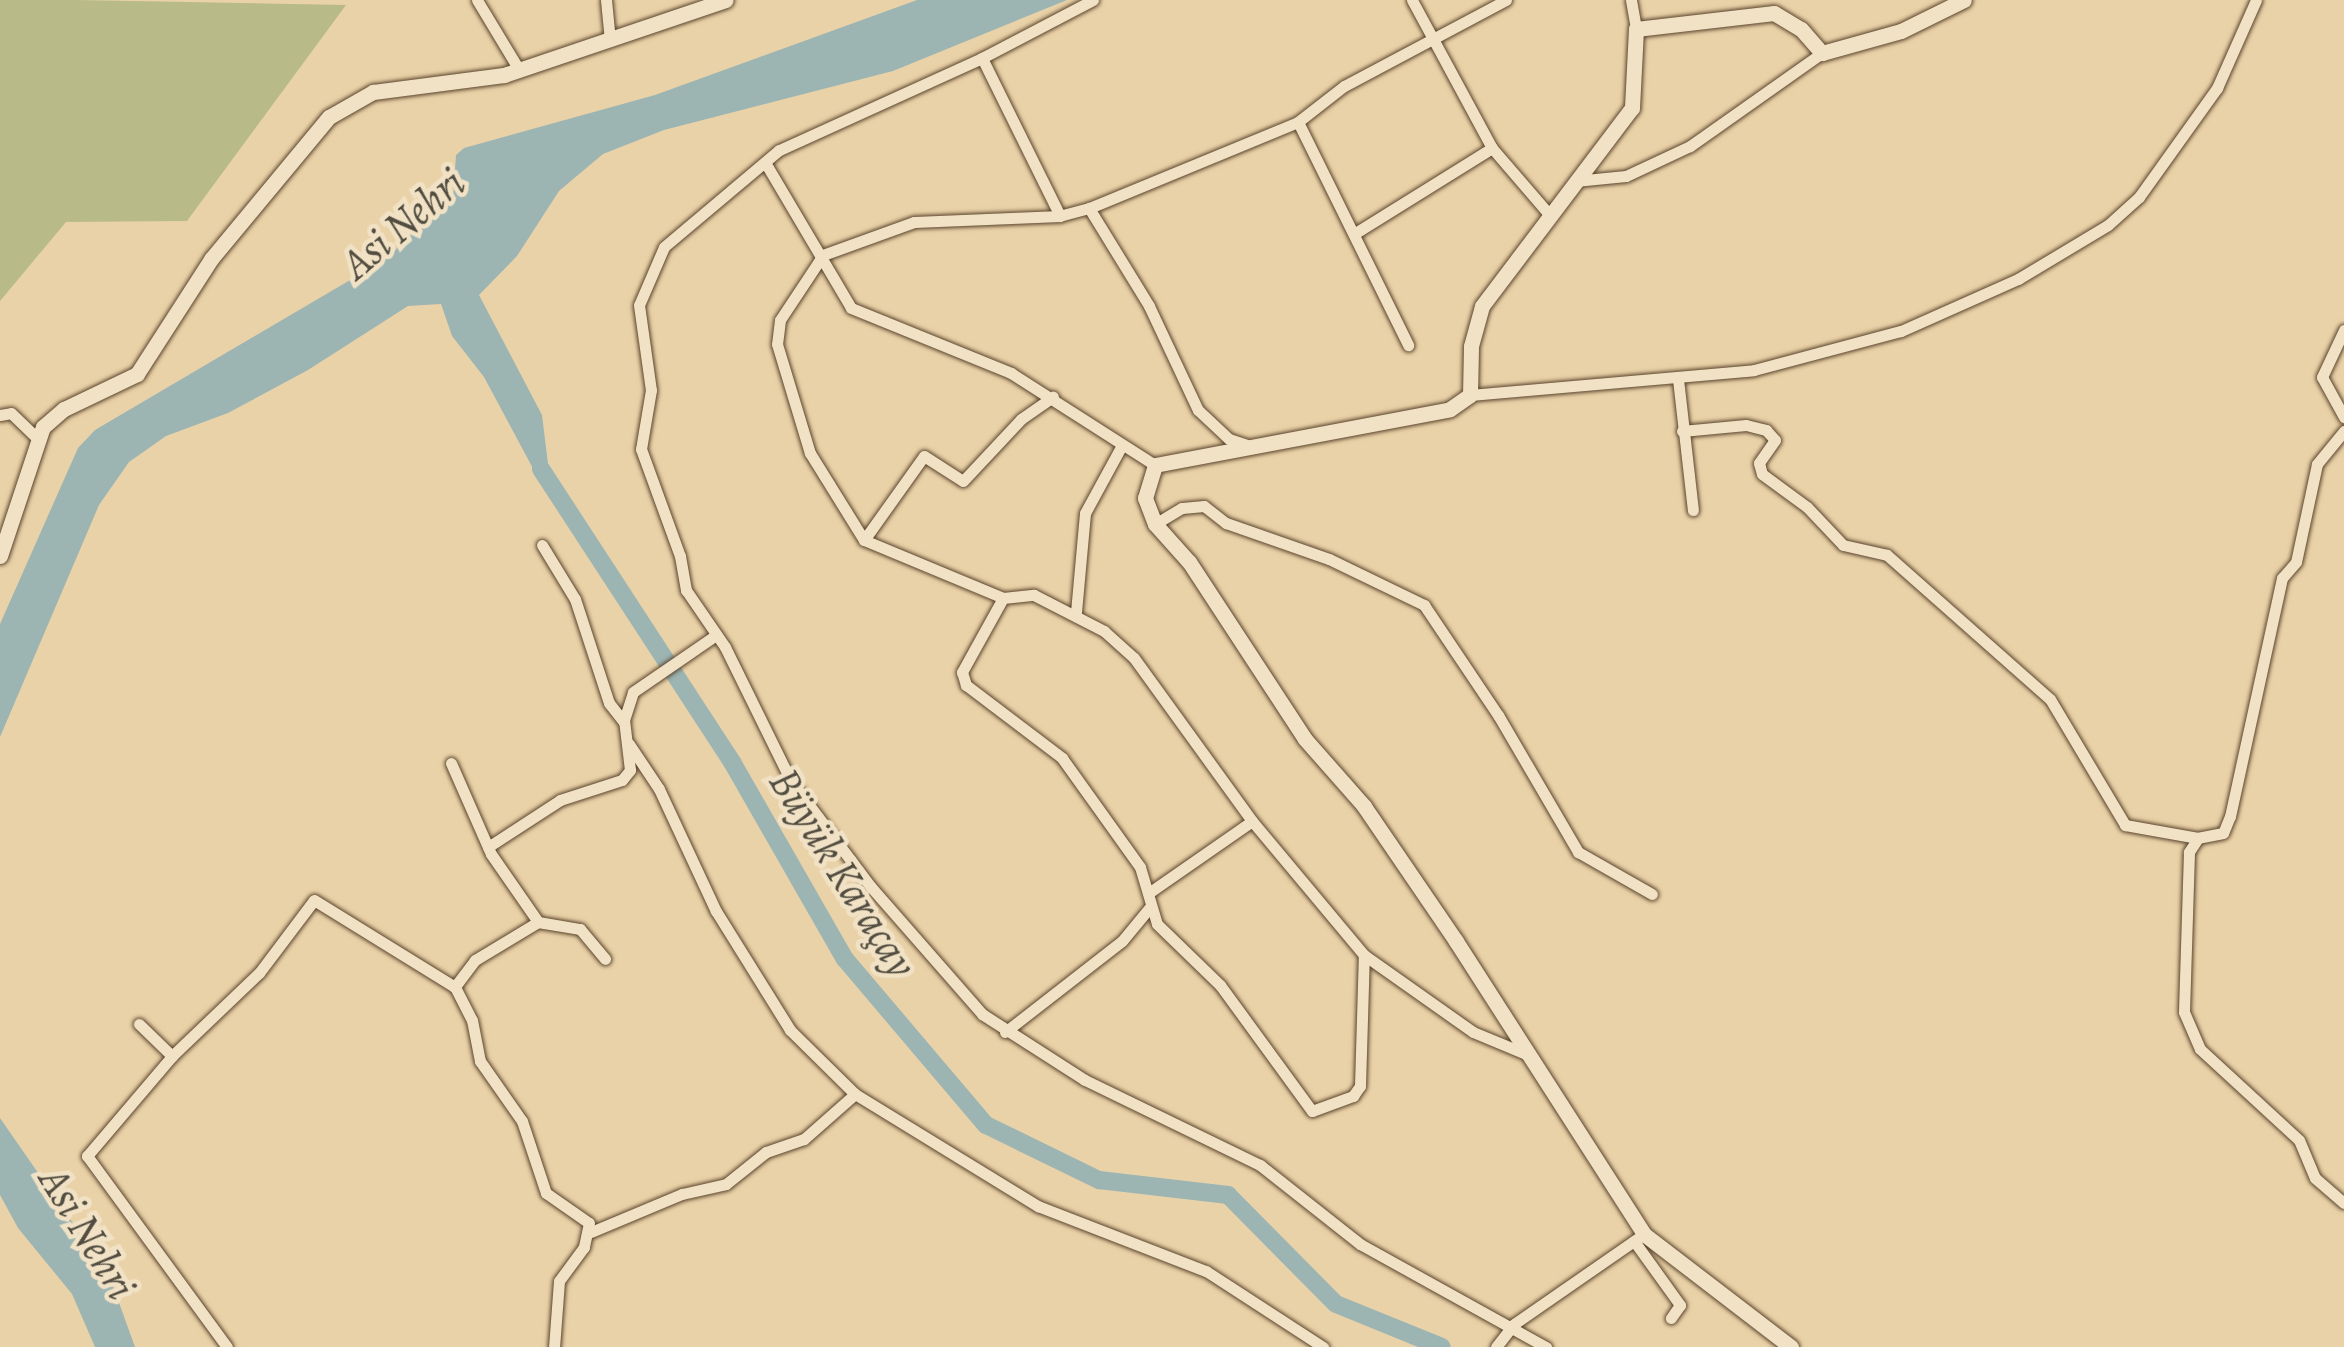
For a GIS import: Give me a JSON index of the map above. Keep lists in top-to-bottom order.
{
  "water": ["Asi Nehri", "Büyük Karaçay"]
}
